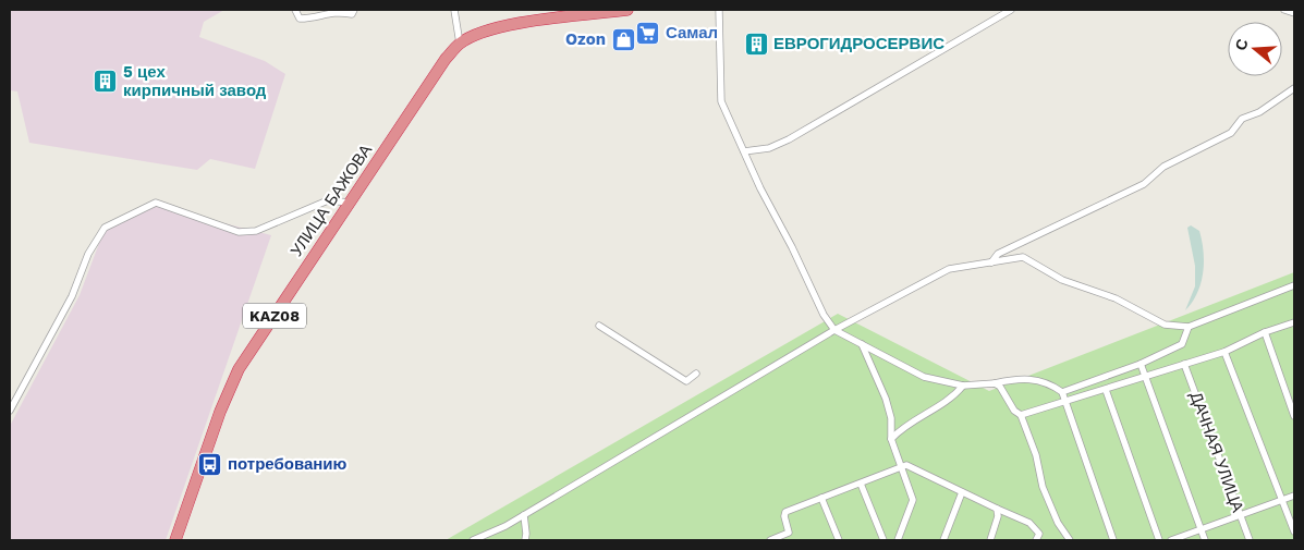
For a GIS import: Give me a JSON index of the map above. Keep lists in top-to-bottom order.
{
  "streets": {
    "highway": ["УЛИЦА БАЖОВА", "KAZ08"],
    "street": ["ДАЧНАЯ УЛИЦА"]
  },
  "places": {
    "supermarket": ["Самал"],
    "shop": ["Ozon"],
    "building": ["ЕВРОГИДРОСЕРВИС", "5 цех кирпичный завод"],
    "bus stop": ["потребованию"]
  },
  "north": "left"
}
